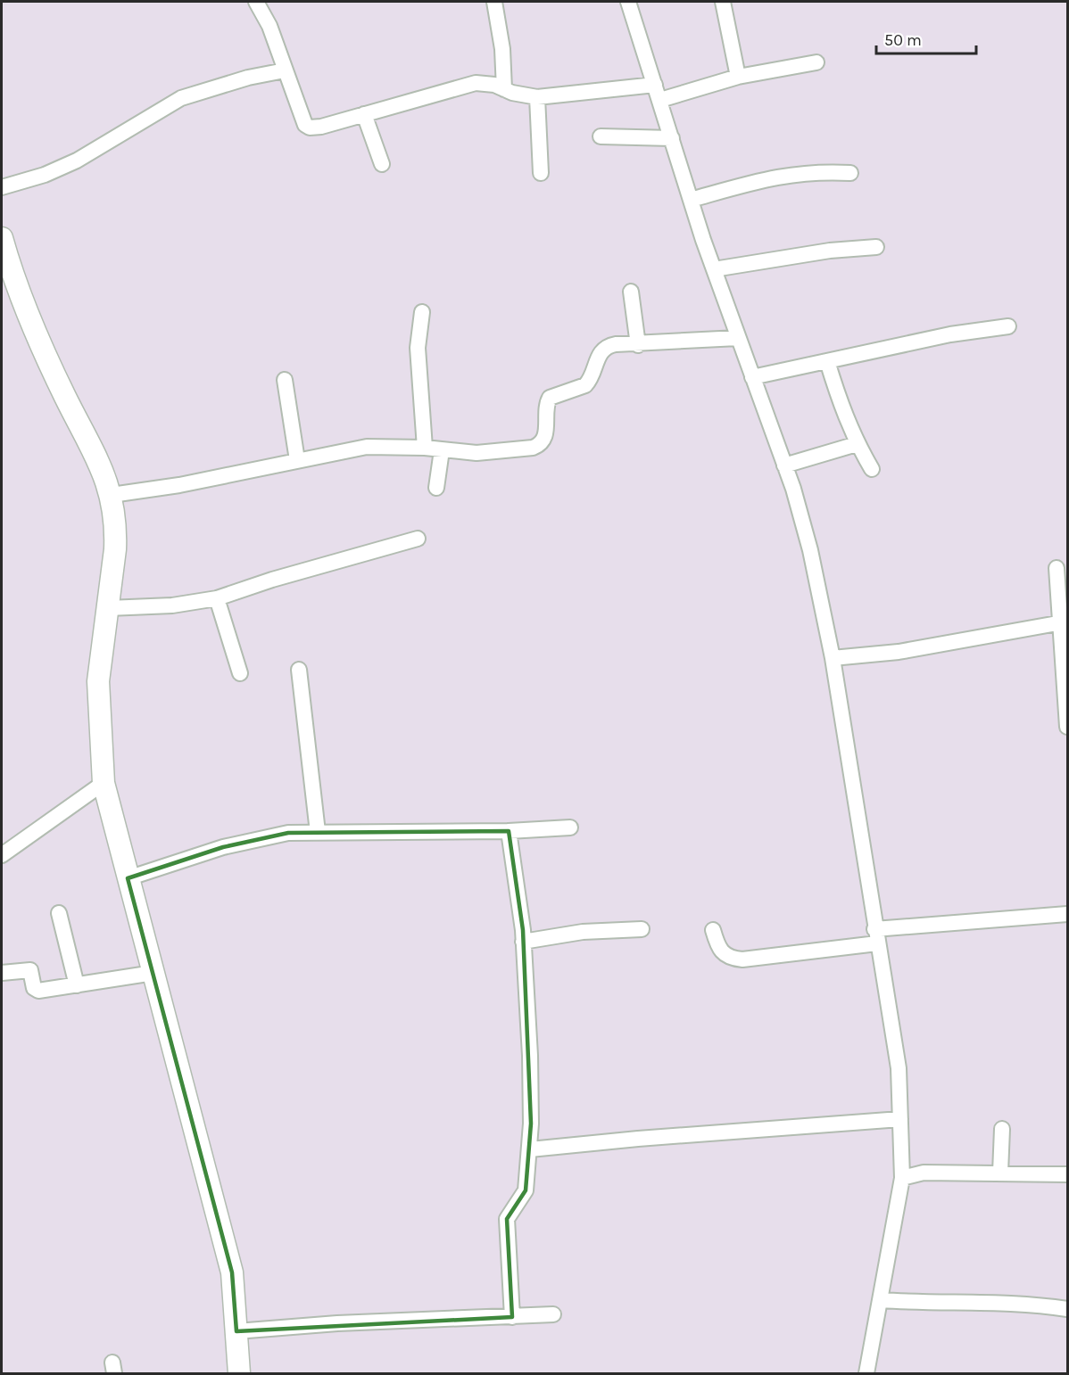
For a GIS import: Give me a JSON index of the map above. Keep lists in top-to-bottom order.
{
  "scale_bar": "50 m"
}
